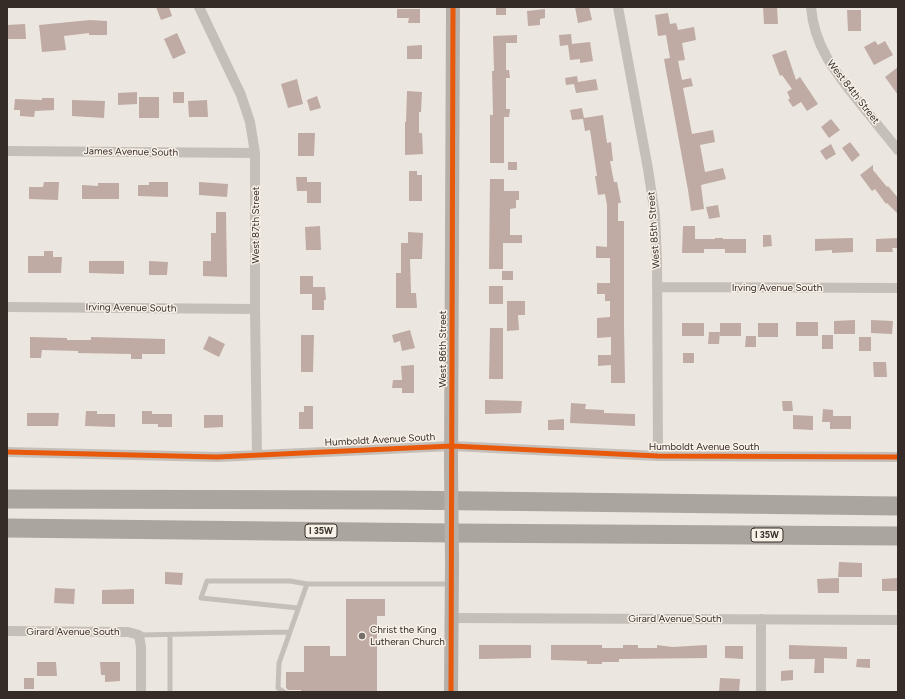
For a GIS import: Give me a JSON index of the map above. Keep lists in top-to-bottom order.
{
  "streets": {
    "highway": ["I 35W"],
    "street": [
      "West 84th Street",
      "James Avenue South",
      "West 87th Street",
      "West 85th Street",
      "Irving Avenue South",
      "West 86th Street",
      "Humboldt Avenue South",
      "Girard Avenue South"
    ]
  },
  "crossings": [
    ["James Avenue South", "West 87th Street"],
    ["West 87th Street", "Irving Avenue South"],
    ["West 87th Street", "Humboldt Avenue South"],
    ["West 85th Street", "Irving Avenue South"],
    ["West 85th Street", "Humboldt Avenue South"],
    ["West 86th Street", "Humboldt Avenue South"],
    ["West 86th Street", "Girard Avenue South"]
  ],
  "places": ["Christ the King Lutheran Church"]
}
